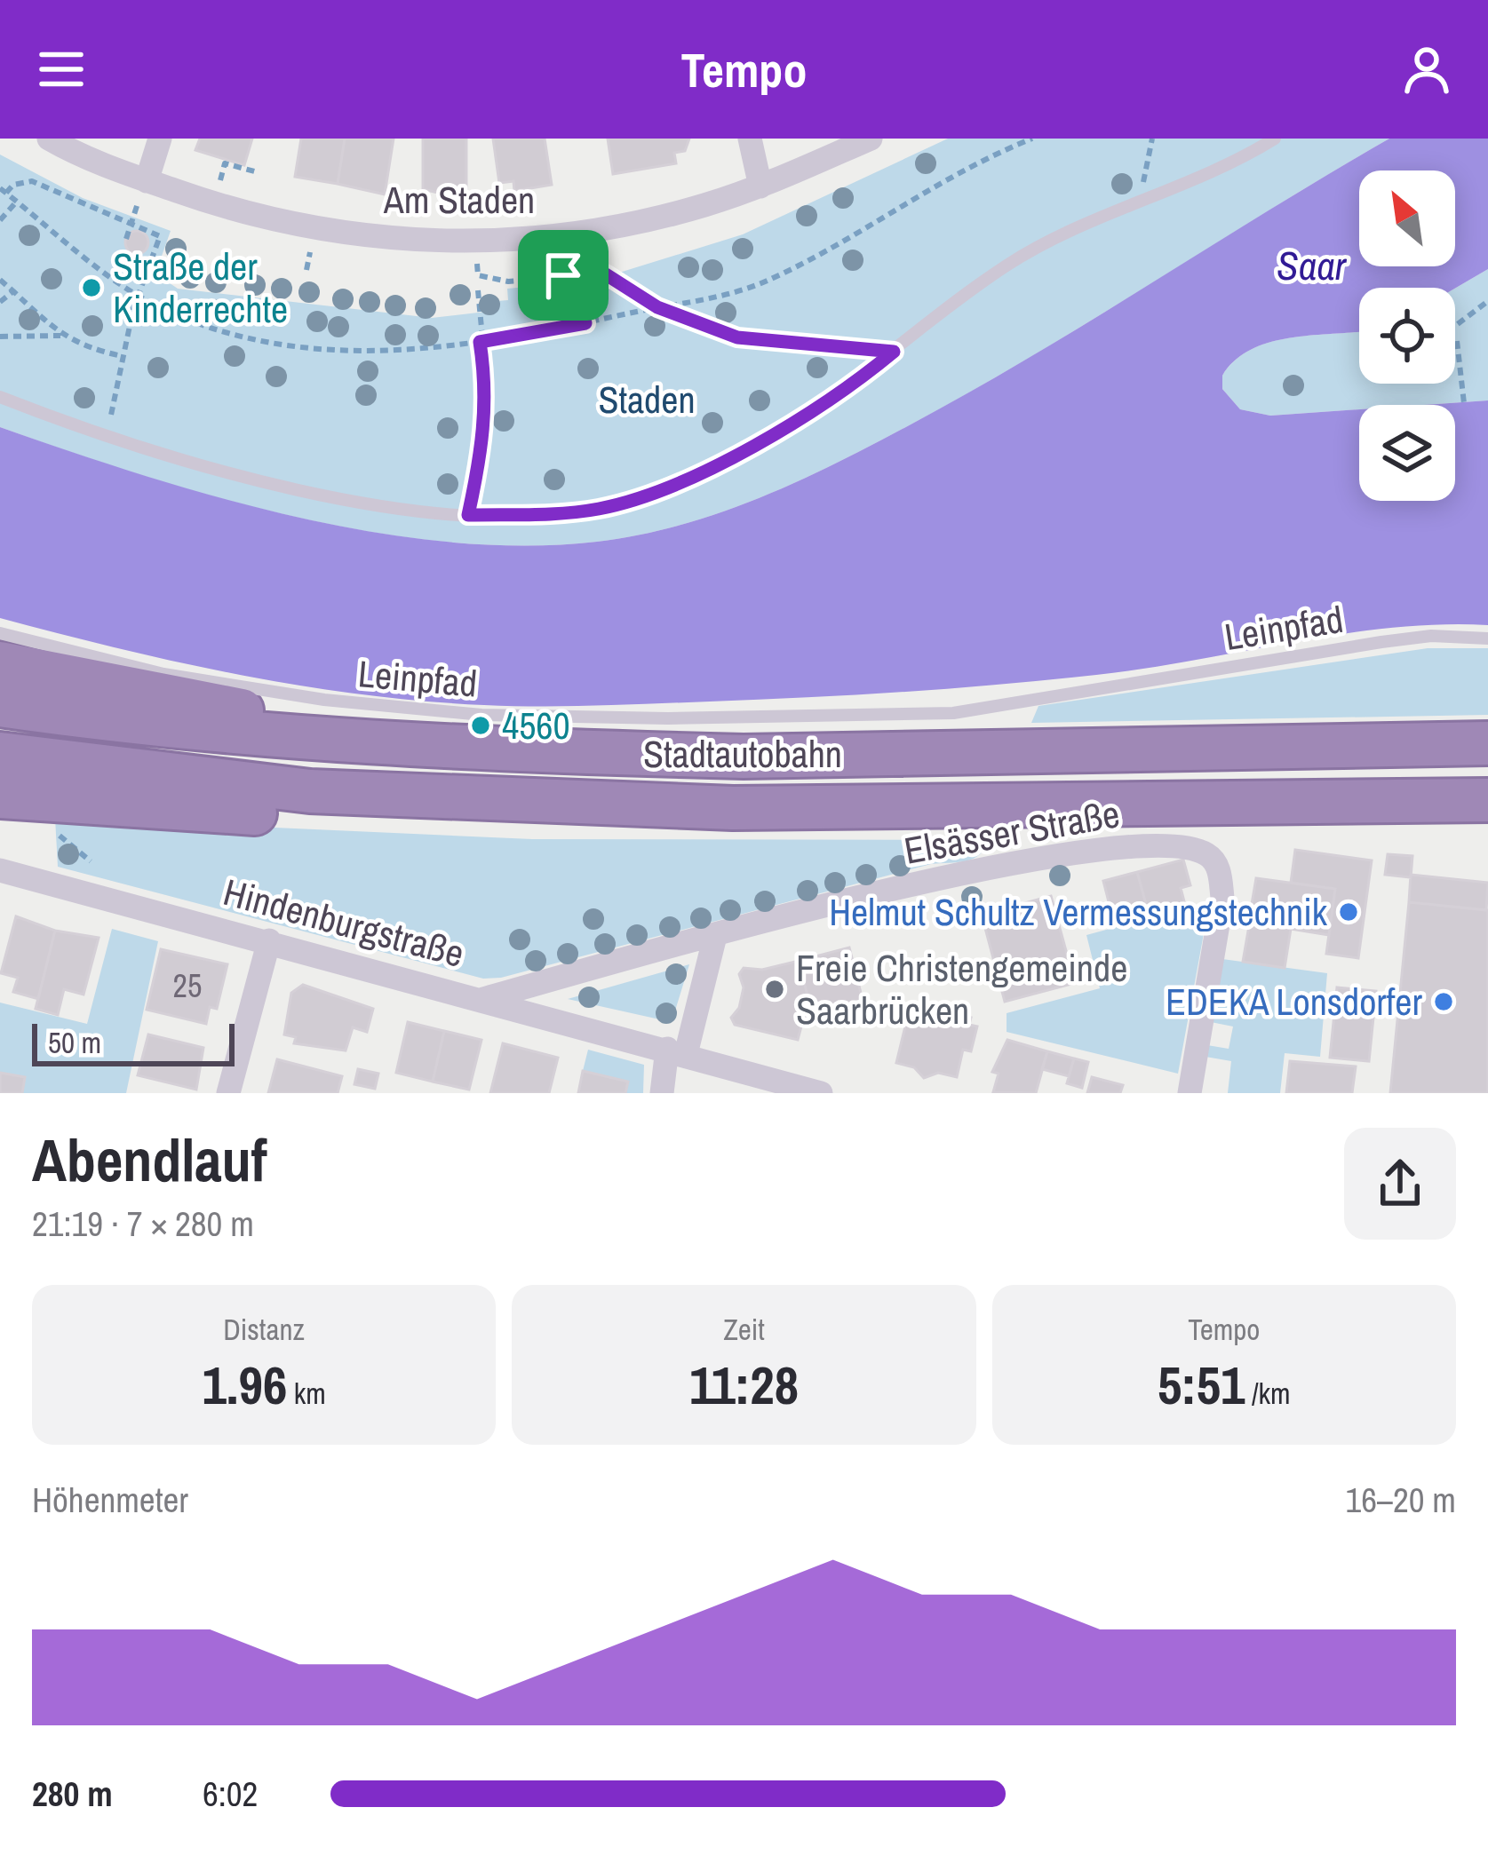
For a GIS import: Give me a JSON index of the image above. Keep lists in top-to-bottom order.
{
  "streets": {
    "highway": ["Stadtautobahn"],
    "street": ["Am Staden", "Elsässer Straße", "Hindenburgstraße"],
    "lane": ["Leinpfad"]
  },
  "crossings": [
    ["Elsässer Straße", "Hindenburgstraße"]
  ],
  "water": ["Saar"],
  "parks": ["Staden"],
  "places": [
    "Straße der Kinderrechte",
    "4560",
    "Helmut Schultz Vermessungstechnik",
    "Freie Christengemeinde Saarbrücken",
    "EDEKA Lonsdorfer"
  ],
  "house_numbers": ["25"],
  "scale_bar": "50 m",
  "north": "top left",
  "page": {
    "header": "Tempo",
    "scale": "50 m",
    "heading": ["Abendlauf", "21:19 · 7 × 280 m"],
    "stats": [
      ["Distanz", "1.96 km"],
      ["Zeit", "11:28"],
      ["Tempo", "5:51 /km"]
    ],
    "chart": ["Höhenmeter", "16–20 m"],
    "list": [
      {
        "name": "280 m",
        "note": "6:02"
      }
    ]
  }
}
